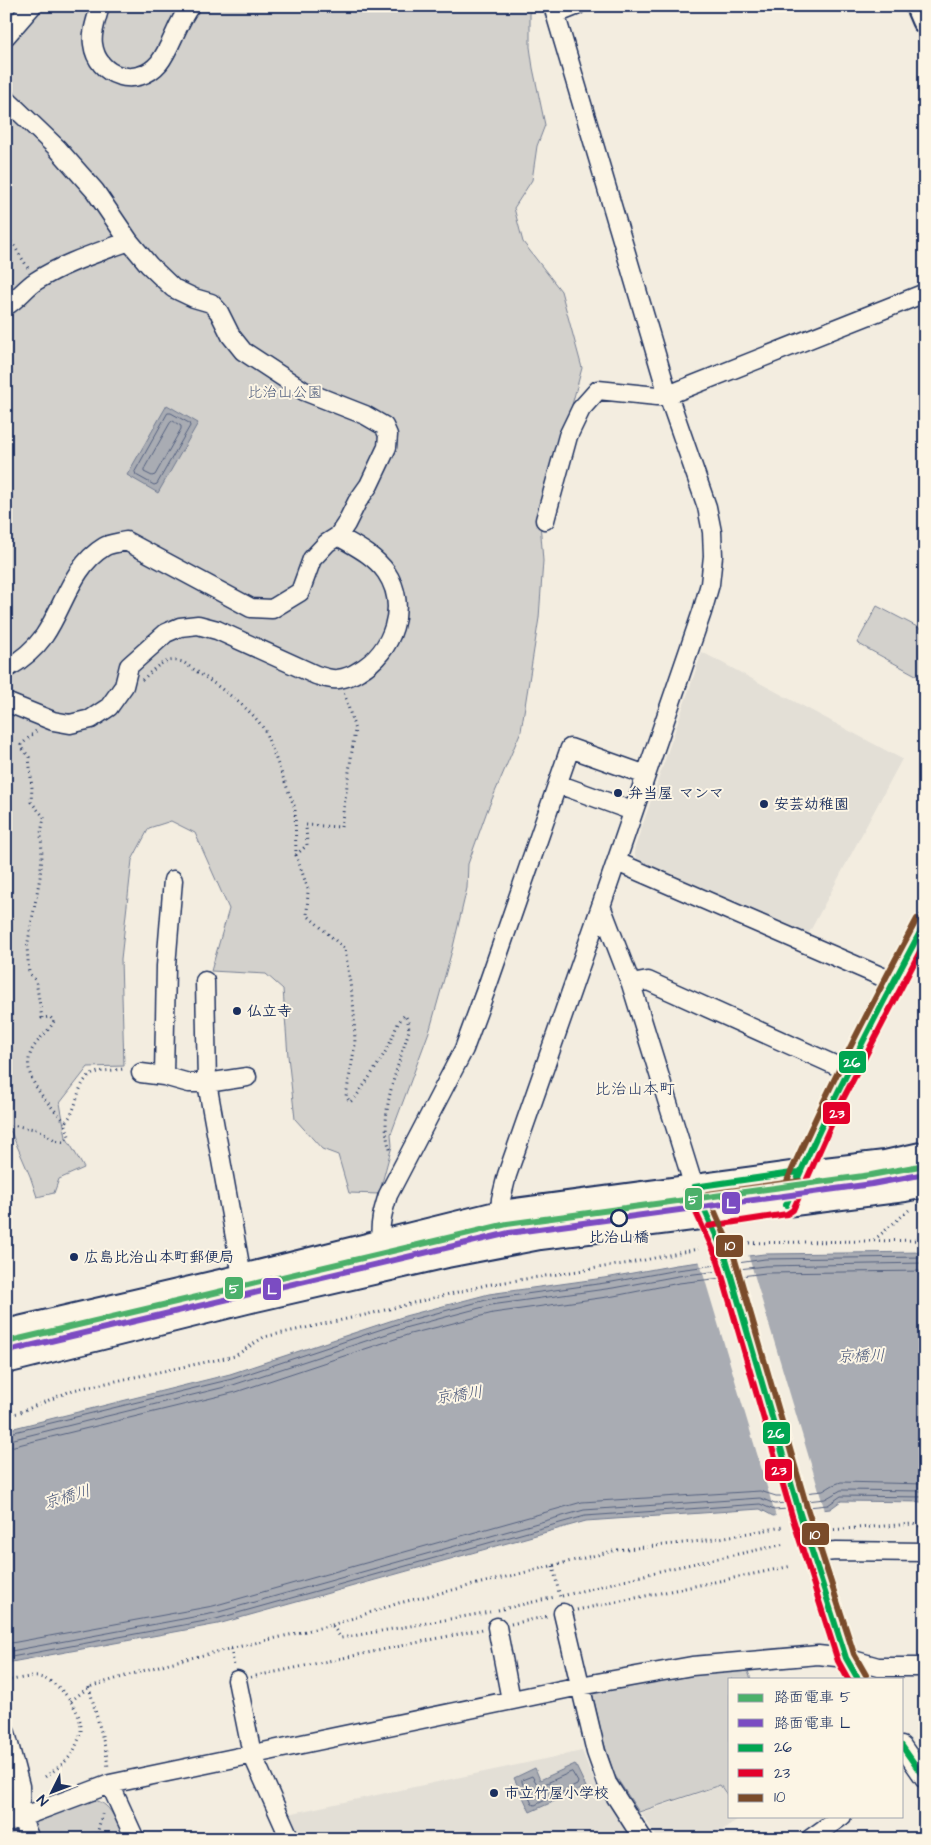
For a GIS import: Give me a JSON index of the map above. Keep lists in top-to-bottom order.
{
  "districts": ["比治山本町"],
  "water": ["京橋川"],
  "parks": ["比治山公園"],
  "places": [
    "弁当屋 マンマ",
    "安芸幼稚園",
    "仏立寺",
    "比治山橋",
    "広島比治山本町郵便局",
    "市立竹屋小学校"
  ],
  "lines": [
    "transit line 10",
    "transit line 26",
    "transit line 23",
    "tram line 5",
    "tram line L"
  ],
  "legend": [
    "路面電車 5",
    "路面電車 L",
    "26",
    "23",
    "10"
  ],
  "north": "bottom left"
}
